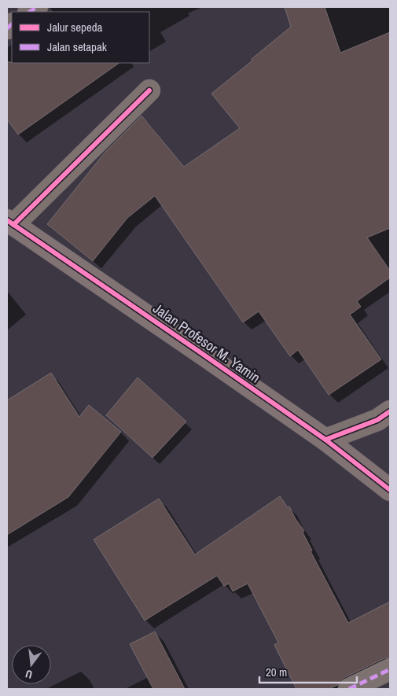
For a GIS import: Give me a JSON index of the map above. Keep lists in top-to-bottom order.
{
  "streets": {
    "main road": ["Jalan Profesor M. Yamin"]
  },
  "legend": ["Jalur sepeda", "Jalan setapak"],
  "scale_bar": "20 m",
  "north": "bottom"
}
